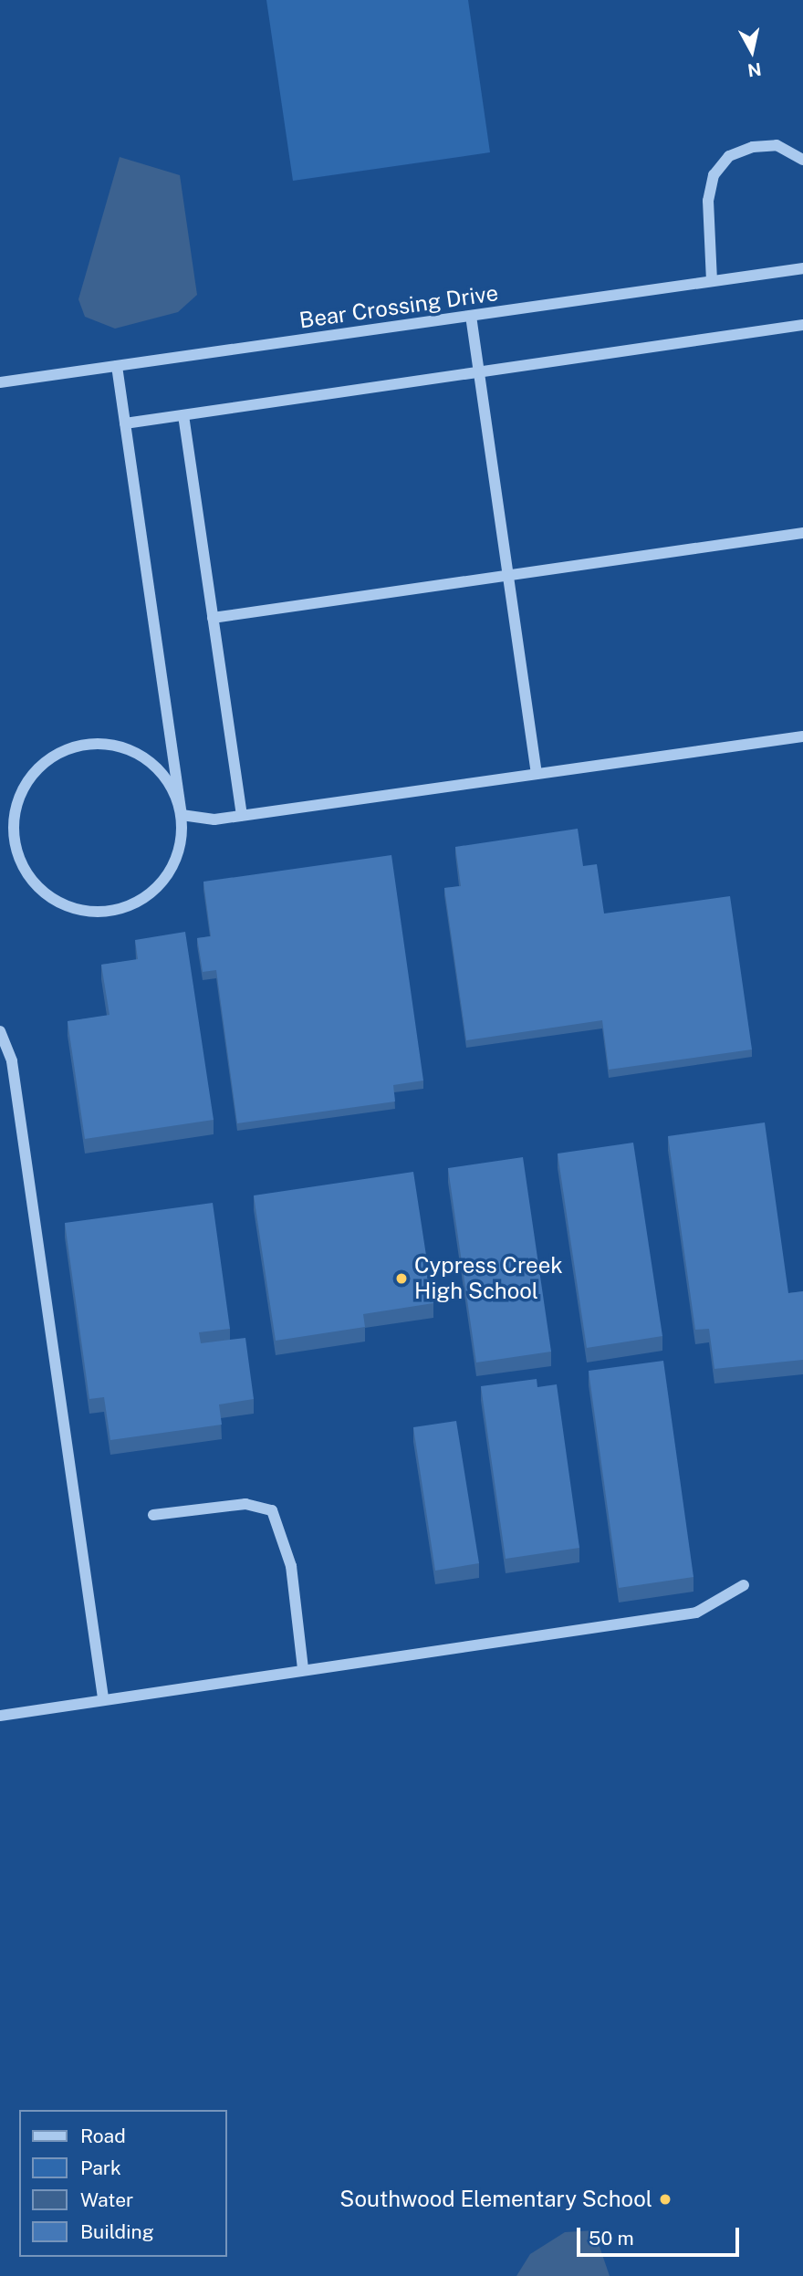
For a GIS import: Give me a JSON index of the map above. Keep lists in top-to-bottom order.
{
  "streets": {
    "lane": ["Bear Crossing Drive"]
  },
  "places": ["Cypress Creek High School", "Southwood Elementary School"],
  "legend": [
    "Road",
    "Park",
    "Water",
    "Building"
  ],
  "scale_bar": "50 m",
  "north": "bottom"
}
